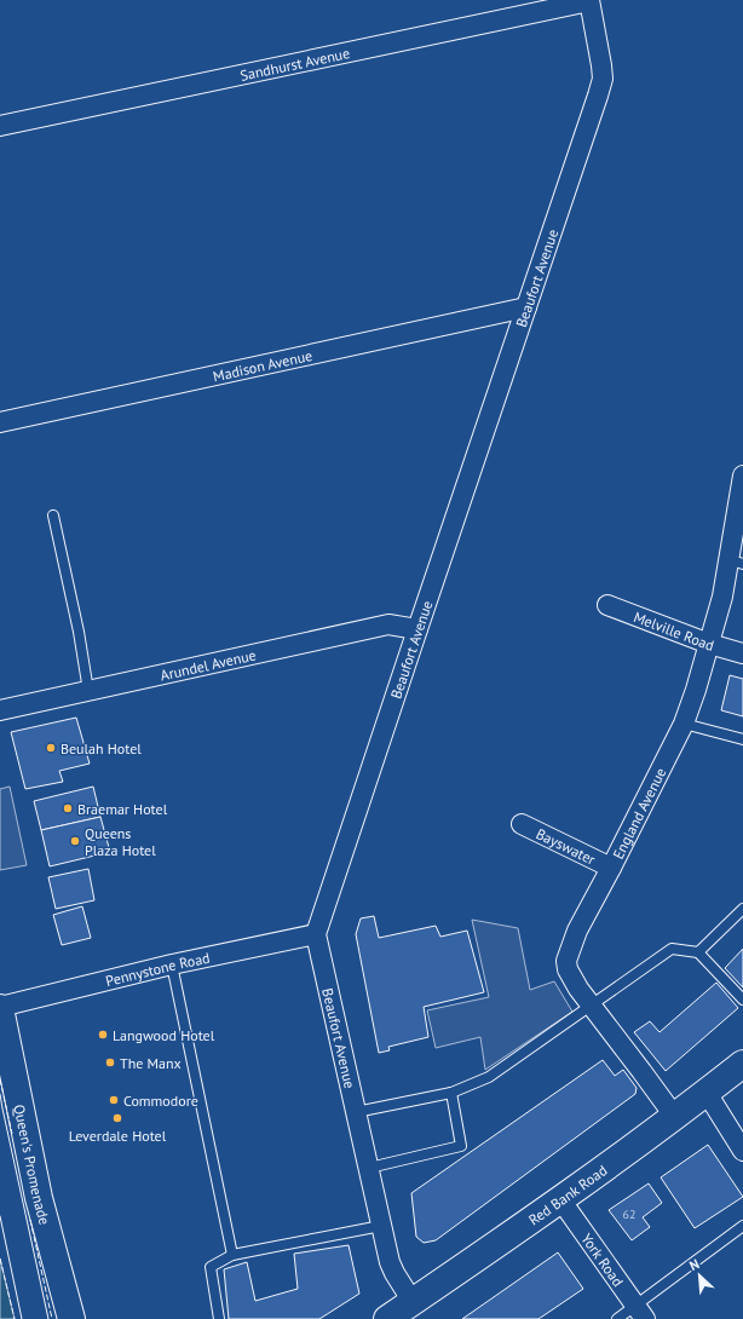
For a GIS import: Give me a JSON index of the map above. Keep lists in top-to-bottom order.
{
  "streets": {
    "street": [
      "Sandhurst Avenue",
      "Beaufort Avenue",
      "Madison Avenue",
      "Melville Road",
      "Arundel Avenue",
      "England Avenue",
      "Bayswater",
      "Pennystone Road",
      "Queen's Promenade",
      "Red Bank Road",
      "York Road"
    ]
  },
  "crossings": [
    ["Sandhurst Avenue", "Beaufort Avenue"],
    ["Beaufort Avenue", "Madison Avenue"],
    ["Beaufort Avenue", "Arundel Avenue"],
    ["Beaufort Avenue", "Pennystone Road"],
    ["Beaufort Avenue", "Red Bank Road"],
    ["Melville Road", "England Avenue"],
    ["England Avenue", "Bayswater"],
    ["England Avenue", "Red Bank Road"],
    ["Pennystone Road", "Queen's Promenade"],
    ["Red Bank Road", "York Road"]
  ],
  "places": [
    "Beulah Hotel",
    "Braemar Hotel",
    "Queens Plaza Hotel",
    "Langwood Hotel",
    "The Manx",
    "Commodore",
    "Leverdale Hotel"
  ],
  "house_numbers": ["62"],
  "north": "top left"
}
